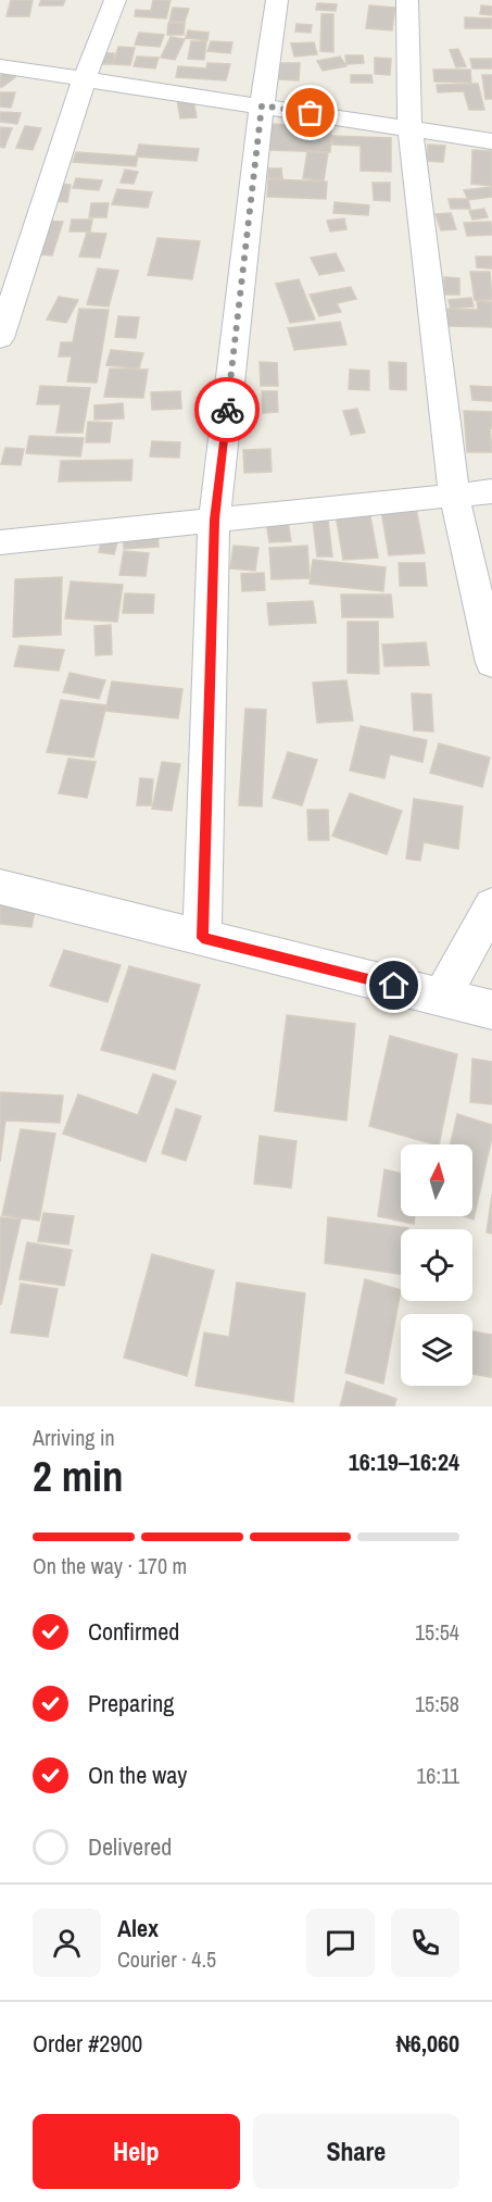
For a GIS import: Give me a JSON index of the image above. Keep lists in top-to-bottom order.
{
  "north": "top",
  "page": {
    "heading": ["2 min", "Arriving in", "16:19–16:24"],
    "panel": [
      "Alex",
      "Courier · 4.5",
      "Order #2900",
      "₦6,060"
    ],
    "bar": "On the way · 170 m",
    "list": [
      ["Confirmed", "15:54"],
      ["Preparing", "15:58"],
      ["On the way", "16:11"],
      "Delivered"
    ],
    "buttons": ["Help", "Share"]
  }
}
